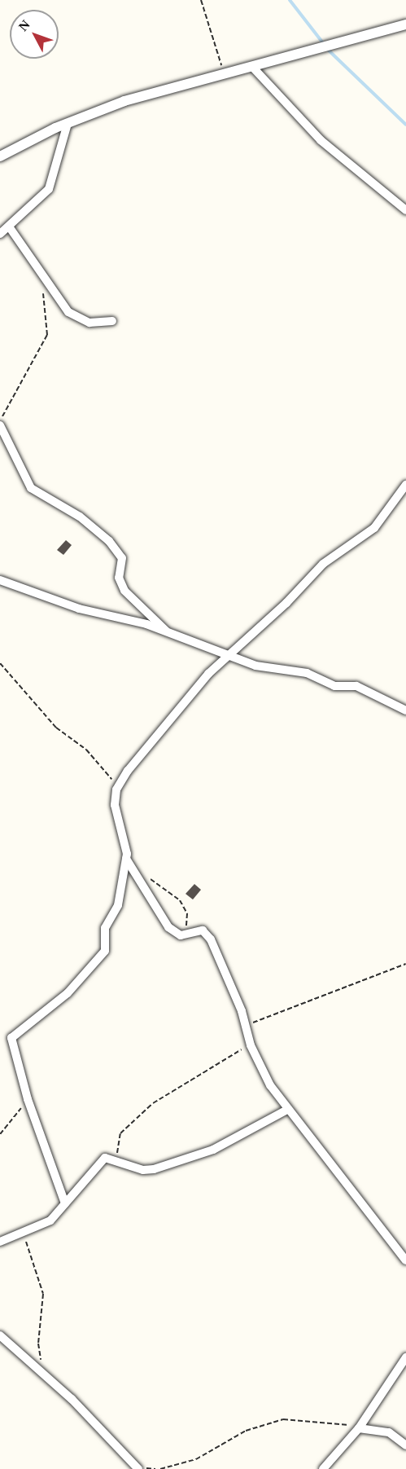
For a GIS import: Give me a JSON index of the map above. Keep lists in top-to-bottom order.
{
  "north": "top left"
}
